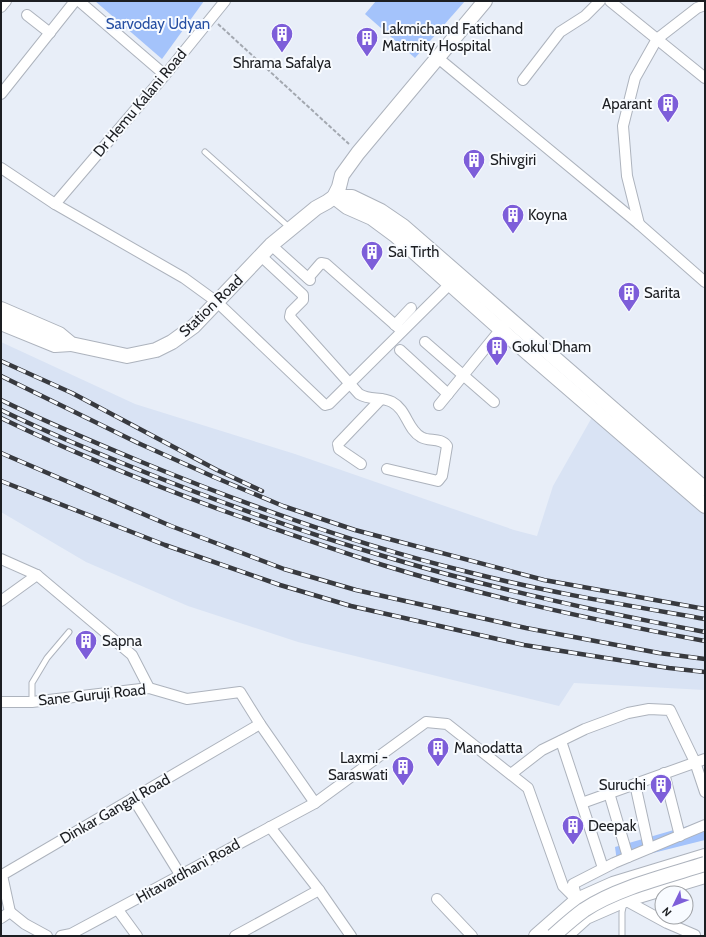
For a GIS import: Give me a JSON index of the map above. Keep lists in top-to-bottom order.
{
  "streets": {
    "main road": ["Station Road"],
    "street": [
      "Dr Hemu Kalani Road",
      "Sane Guruji Road",
      "Dinkar Gangal Road",
      "Hitavardhani Road"
    ]
  },
  "crossings": [
    ["Sane Guruji Road", "Dinkar Gangal Road"],
    ["Sane Guruji Road", "Hitavardhani Road"]
  ],
  "parks": ["Sarvoday Udyan"],
  "places": {
    "building": [
      "Shrama Safalya",
      "Lakmichand Fatichand Matrnity Hospital",
      "Aparant",
      "Shivgiri",
      "Koyna",
      "Sai Tirth",
      "Sarita",
      "Gokul Dham",
      "Sapna",
      "Manodatta",
      "Laxmi - Saraswati",
      "Suruchi",
      "Deepak"
    ]
  },
  "north": "bottom left"
}
